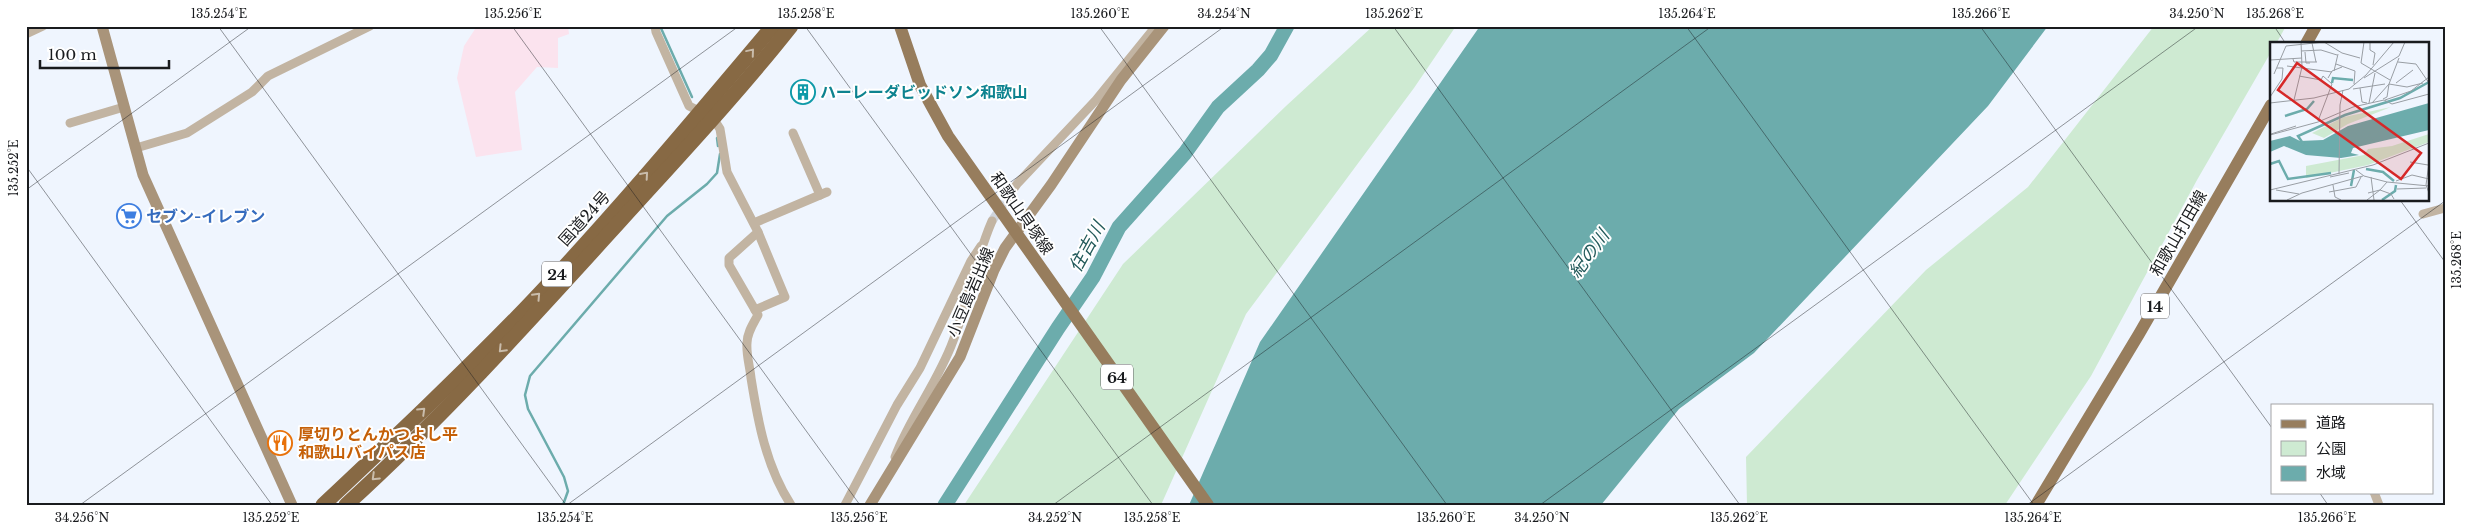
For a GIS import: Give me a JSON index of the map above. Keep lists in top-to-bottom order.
{
  "streets": {
    "highway": ["国道24号", "24"],
    "main road": [
      "和歌山貝塚線",
      "和歌山打田線",
      "小豆島岩出線",
      "14",
      "64"
    ]
  },
  "crossings": [
    ["和歌山貝塚線", "小豆島岩出線"]
  ],
  "water": ["住吉川", "紀の川"],
  "places": {
    "building": ["ハーレーダビッドソン和歌山"],
    "supermarket": ["セブン-イレブン"],
    "restaurant": ["厚切りとんかつよし平 和歌山バイパス店"]
  },
  "legend": ["道路", "公園", "水域"],
  "scale_bar": "100 m",
  "coordinates": [
    "135.254°E",
    "135.256°E",
    "135.258°E",
    "135.260°E",
    "34.254°N",
    "135.262°E",
    "135.264°E",
    "135.266°E",
    "34.250°N",
    "135.268°E",
    "135.252°E",
    "34.256°N",
    "34.252°N"
  ]
}
